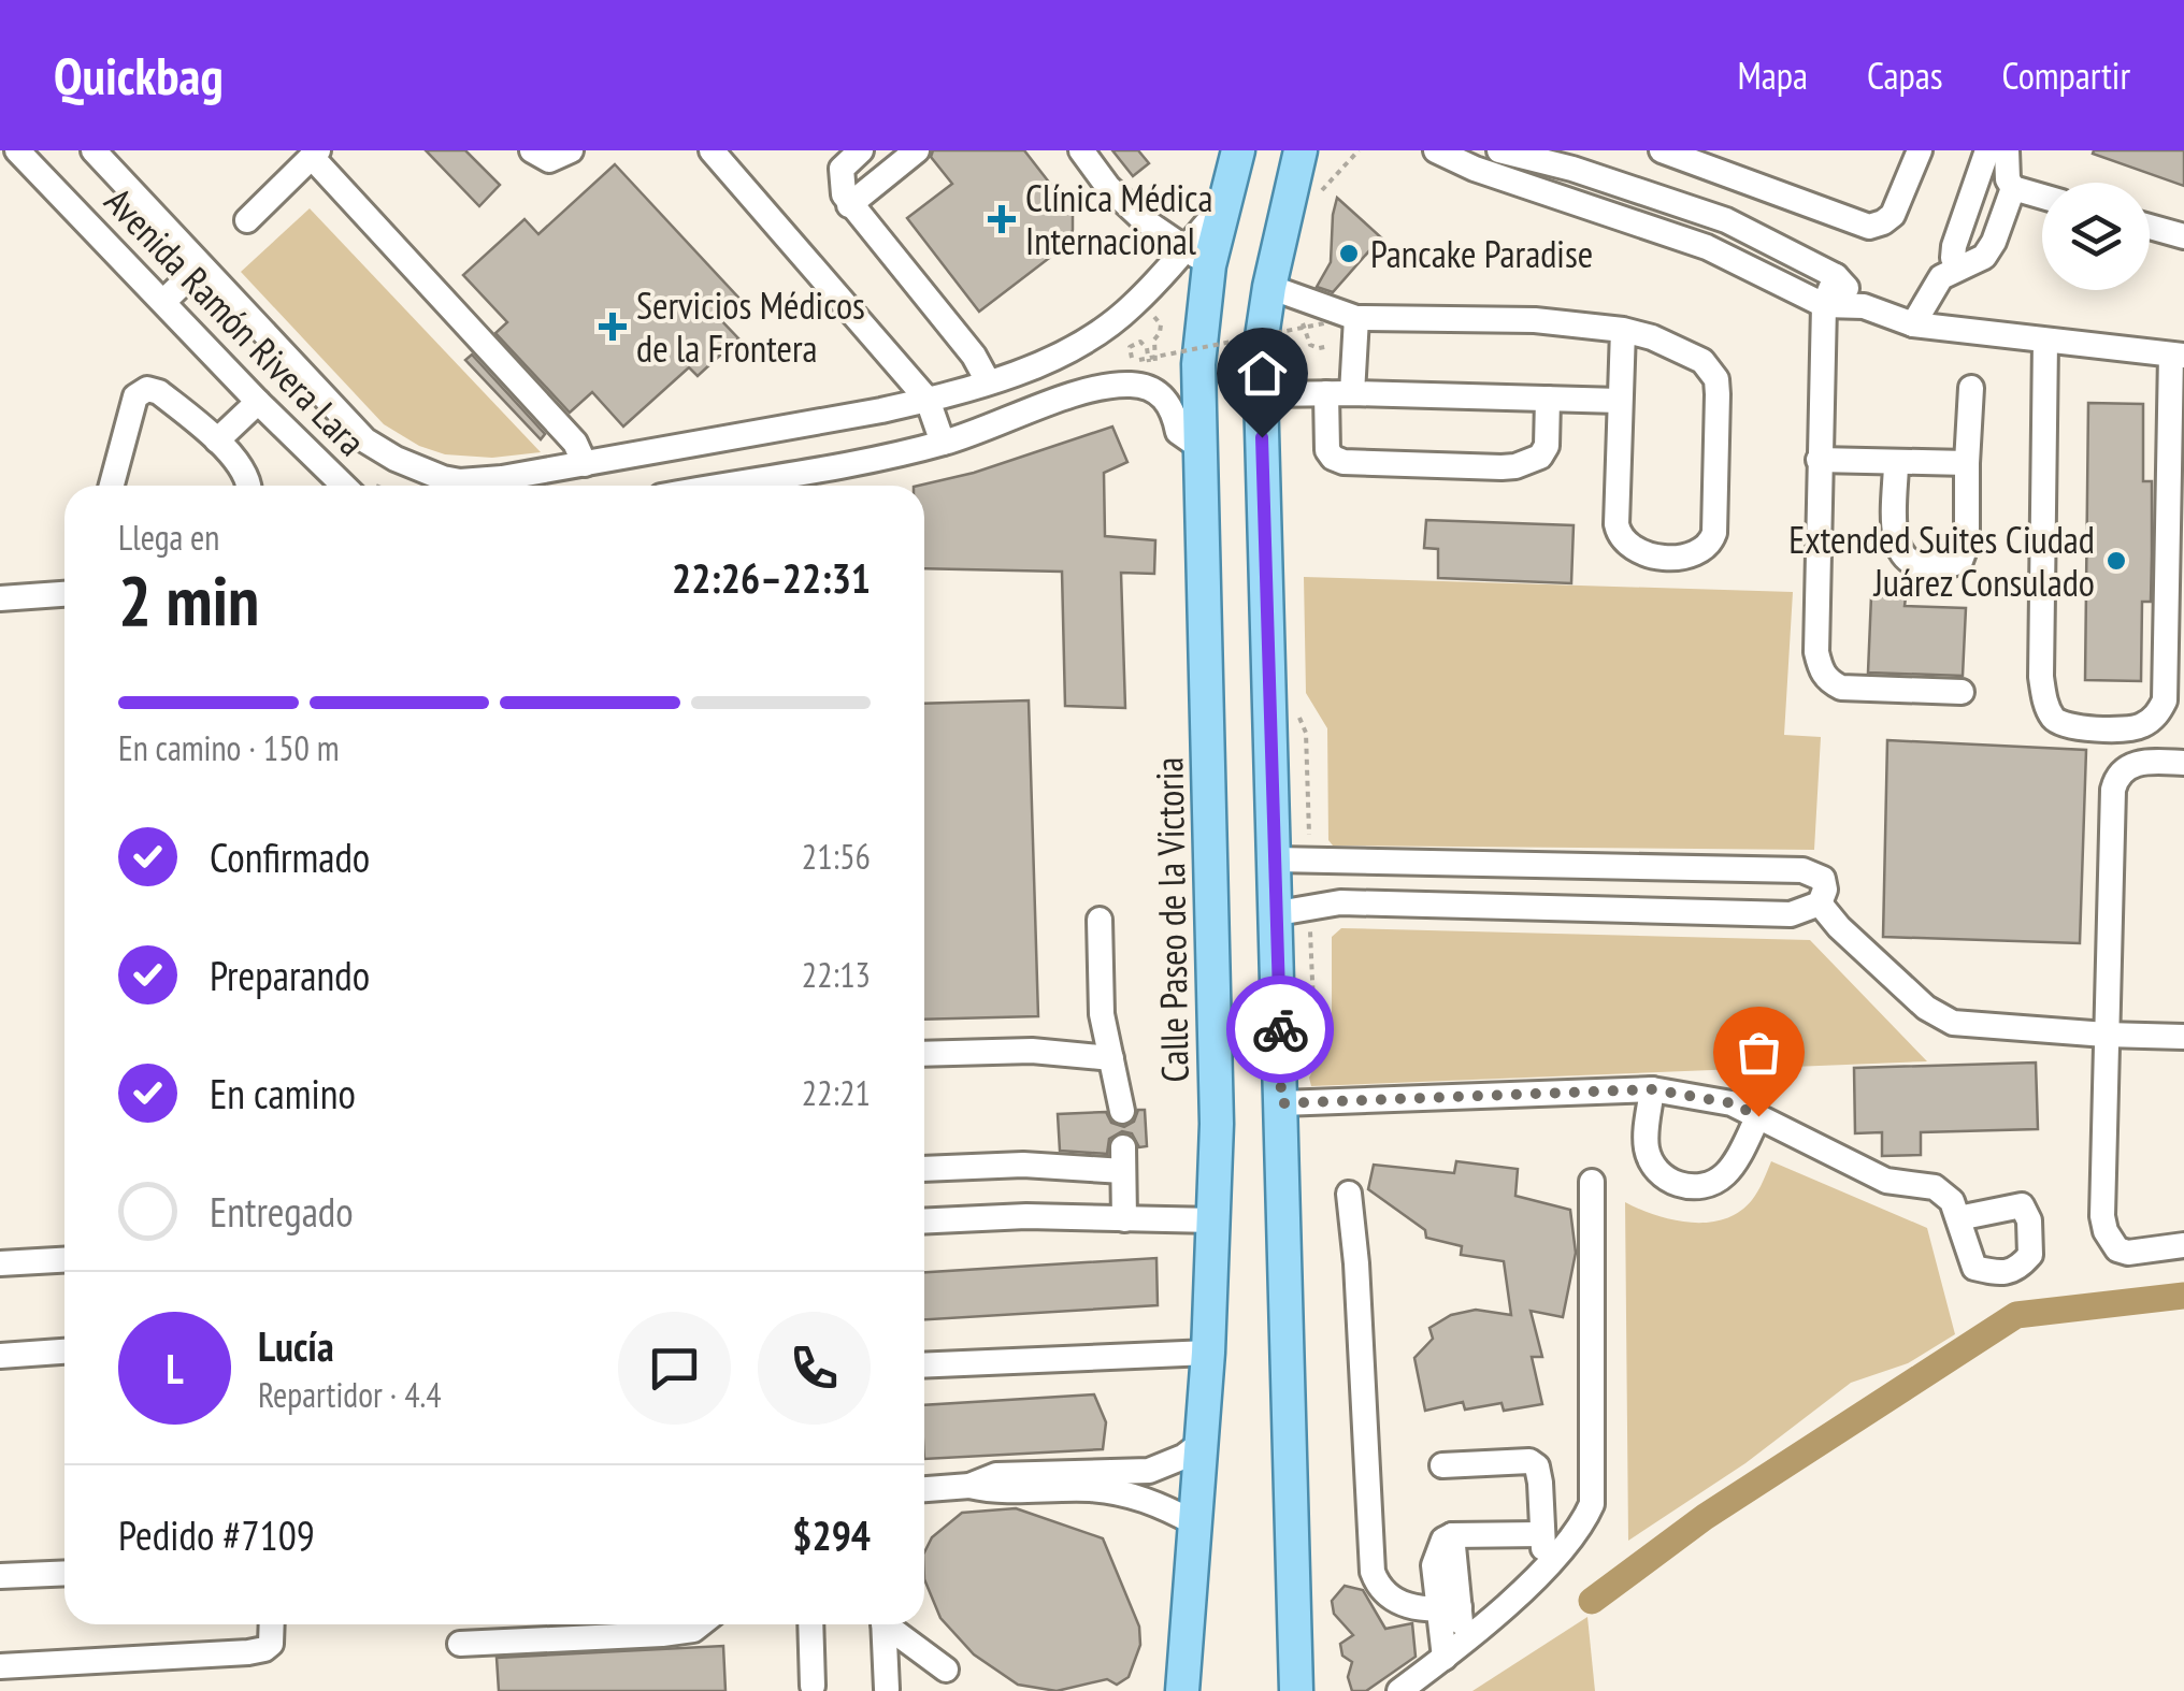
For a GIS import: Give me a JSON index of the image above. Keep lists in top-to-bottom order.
{
  "streets": {
    "main road": ["Calle Paseo de la Victoria"],
    "street": ["Avenida Ramón Rivera Lara"]
  },
  "crossings": [
    ["Avenida Ramón Rivera Lara", "Calle Paseo de la Victoria"]
  ],
  "places": {
    "health": ["Clínica Médica Internacional", "Servicios Médicos de la Frontera"],
    "other": ["Pancake Paradise", "Extended Suites Ciudad Juárez Consulado"]
  },
  "page": {
    "header": "Quickbag",
    "nav": ["Mapa", "Capas", "Compartir"],
    "heading": ["2 min", "Llega en", "22:26–22:31"],
    "panel": [
      "Lucía",
      "Repartidor · 4.4",
      "Pedido #7109",
      "$294"
    ],
    "bar": "En camino · 150 m",
    "list": [
      ["Confirmado", "21:56"],
      ["Preparando", "22:13"],
      ["En camino", "22:21"],
      "Entregado"
    ],
    "round": "L"
  }
}
